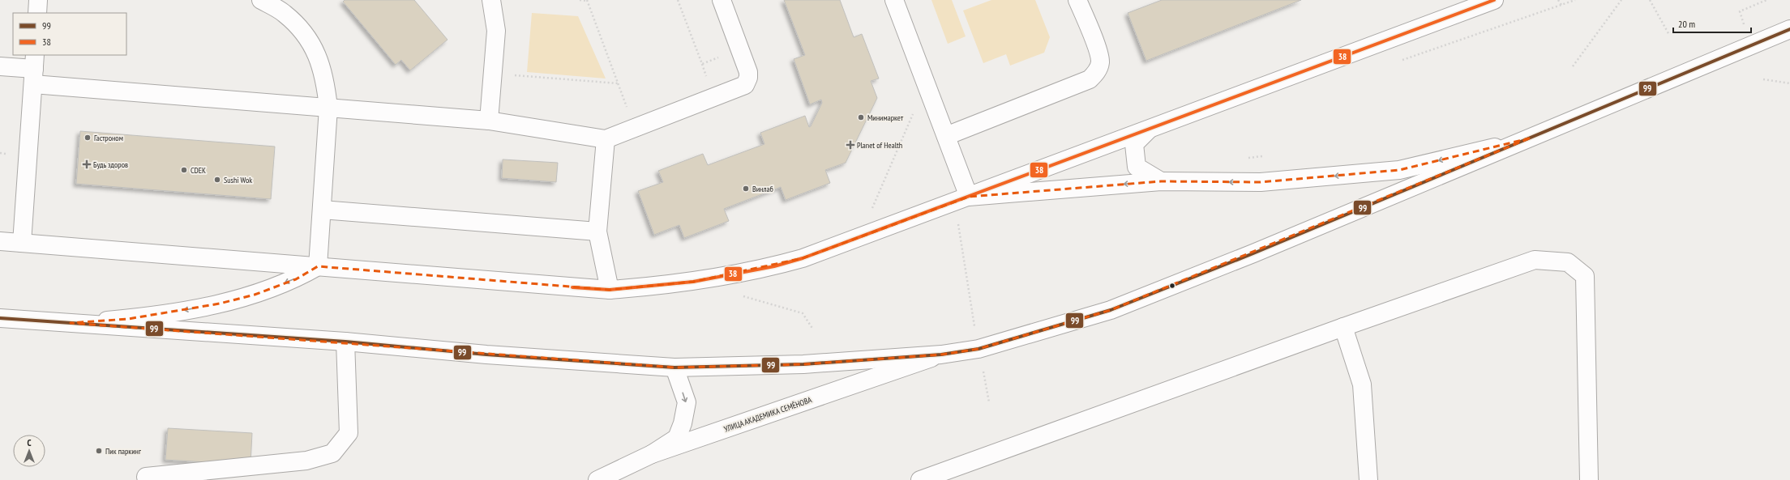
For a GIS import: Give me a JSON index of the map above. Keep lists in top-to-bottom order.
{
  "streets": {
    "street": ["УЛИЦА АКАДЕМИКА СЕМЁНОВА"]
  },
  "places": {
    "other": [
      "Минимаркет",
      "Гастроном",
      "CDEK",
      "Sushi Wok",
      "Винлаб",
      "Пик паркинг"
    ],
    "health": ["Planet of Health", "Будь здоров"]
  },
  "lines": ["transit line 38", "transit line 99"],
  "legend": ["99", "38"],
  "scale_bar": "20 m",
  "north": "top"
}
